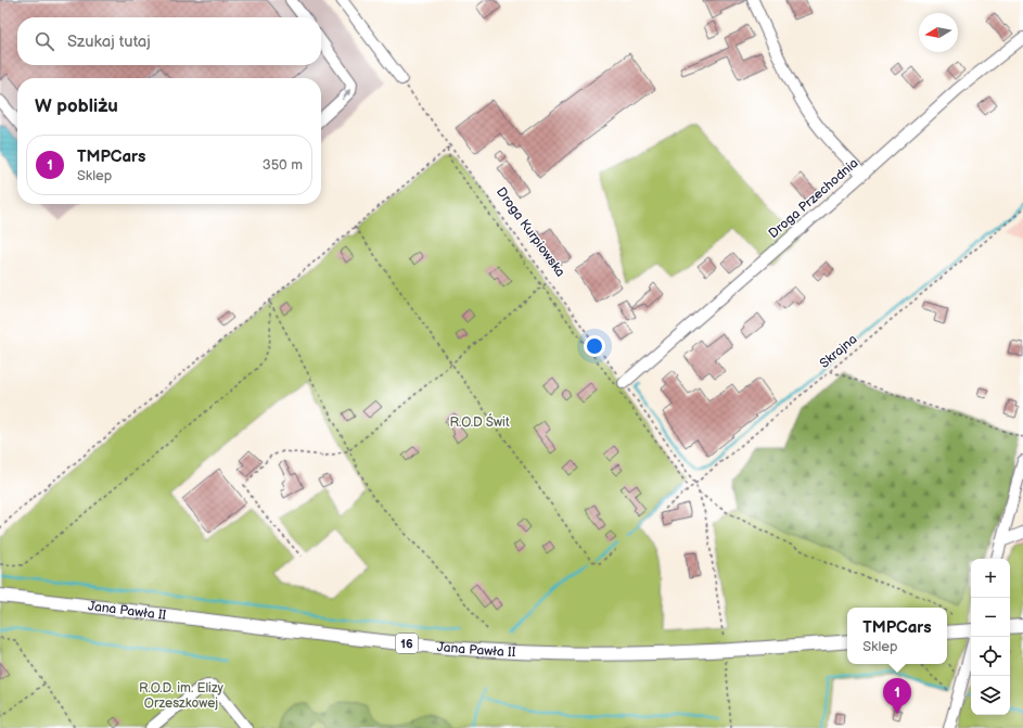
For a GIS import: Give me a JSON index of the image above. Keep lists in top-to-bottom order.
{
  "streets": {
    "main road": ["Jana Pawła II", "16"],
    "street": ["Droga Przechodnia"],
    "path": ["Droga Kurpiowska", "Skrajna"]
  },
  "crossings": [
    ["Droga Przechodnia", "Droga Kurpiowska"],
    ["Droga Kurpiowska", "Skrajna"]
  ],
  "parks": ["R.O.D Świt", "R.O.D. im. Elizy Orzeszkowej"],
  "north": "left",
  "page": {
    "search": "Szukaj tutaj",
    "heading": "W pobliżu",
    "list": [
      {
        "mark": "1",
        "name": "TMPCars",
        "note": "Sklep",
        "value": "350 m"
      }
    ],
    "map_buttons": ["+", "−"],
    "popup": ["TMPCars", "Sklep"],
    "pins": "1"
  }
}
